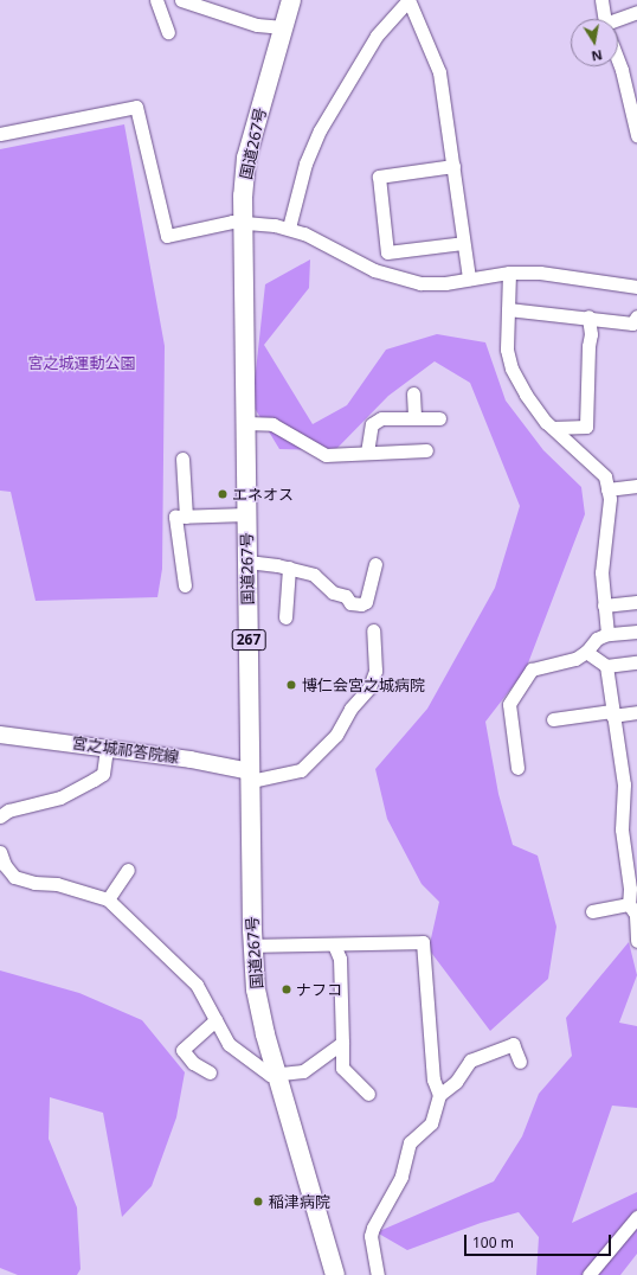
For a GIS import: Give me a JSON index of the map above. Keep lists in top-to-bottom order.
{
  "streets": {
    "highway": ["国道267号", "267"],
    "main road": ["宮之城祁答院線"]
  },
  "crossings": [
    ["国道267号", "宮之城祁答院線"]
  ],
  "parks": ["宮之城運動公園"],
  "places": [
    "エネオス",
    "博仁会宮之城病院",
    "ナフコ",
    "稲津病院"
  ],
  "scale_bar": "100 m",
  "north": "bottom"
}
